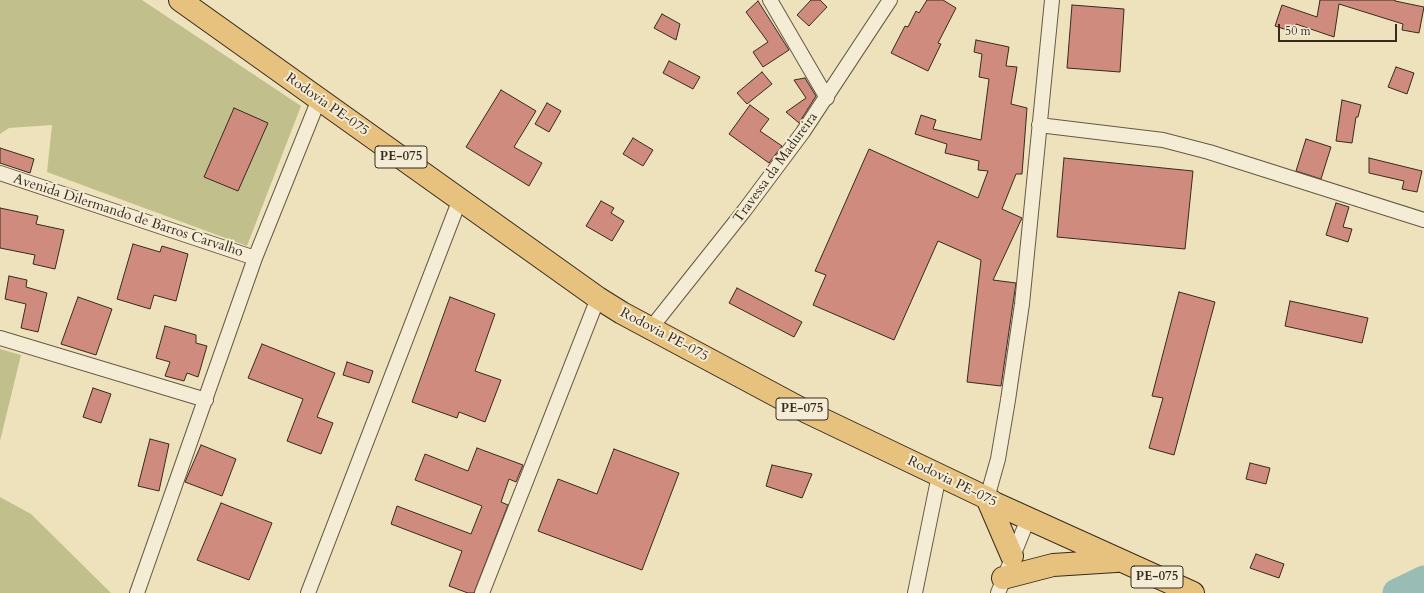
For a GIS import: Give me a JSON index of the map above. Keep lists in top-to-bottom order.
{
  "streets": {
    "main road": ["Rodovia PE-075", "PE-075"],
    "street": ["Travessa da Madureira", "Avenida Dilermando de Barros Carvalho"]
  },
  "crossings": [
    ["Rodovia PE-075", "Travessa da Madureira"]
  ],
  "scale_bar": "50 m"
}
